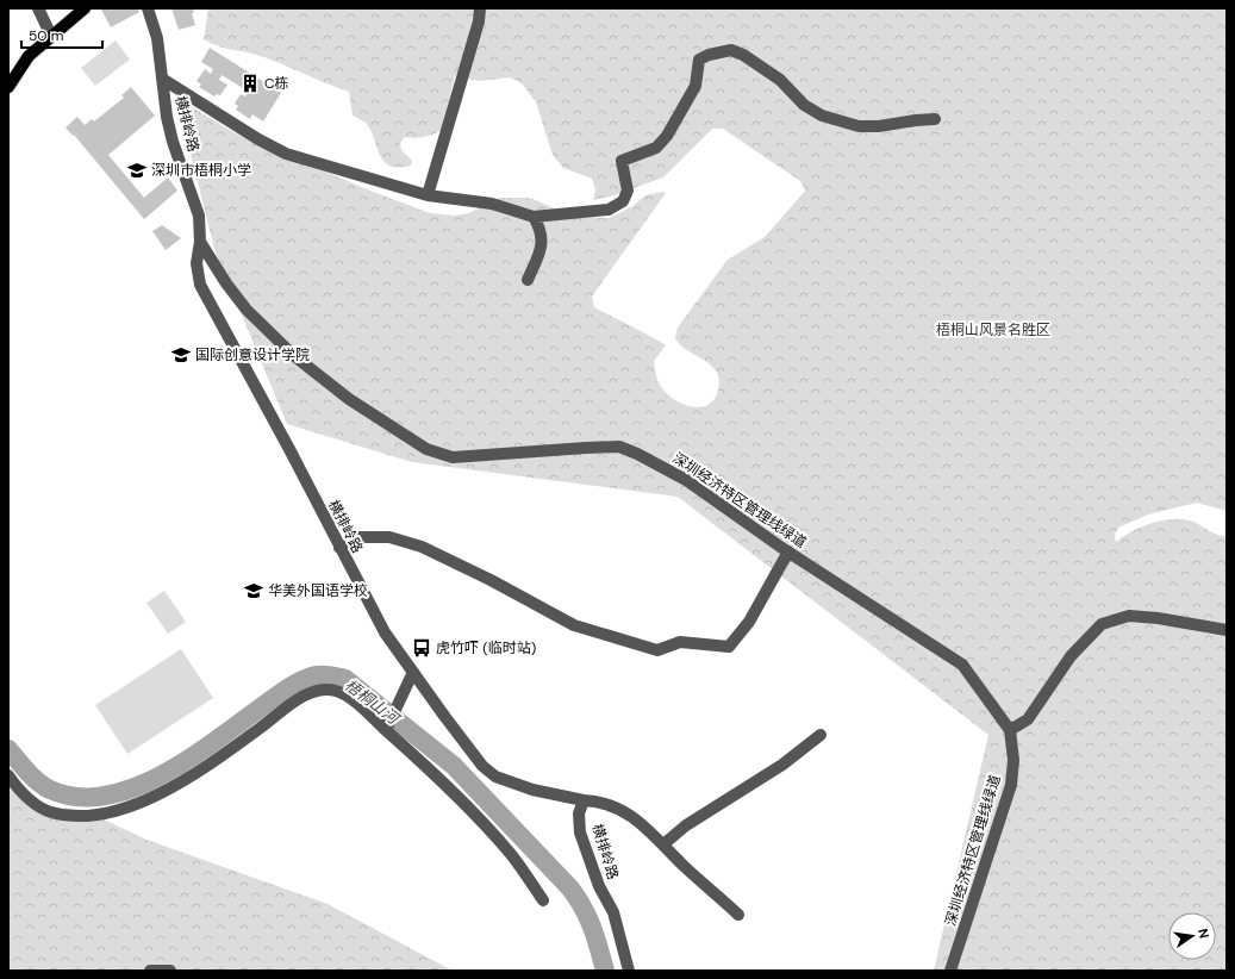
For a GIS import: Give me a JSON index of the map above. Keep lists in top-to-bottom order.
{
  "streets": {
    "street": ["横排岭路", "深圳经济特区管理线绿道"]
  },
  "crossings": [
    ["横排岭路", "深圳经济特区管理线绿道"]
  ],
  "water": ["梧桐山河"],
  "parks": ["梧桐山风景名胜区"],
  "places": {
    "building": ["C栋"],
    "school or university": ["深圳市梧桐小学", "国际创意设计学院", "华美外国语学校"],
    "bus stop": ["虎竹吓 (临时站)"]
  },
  "scale_bar": "50 m",
  "north": "right"
}
